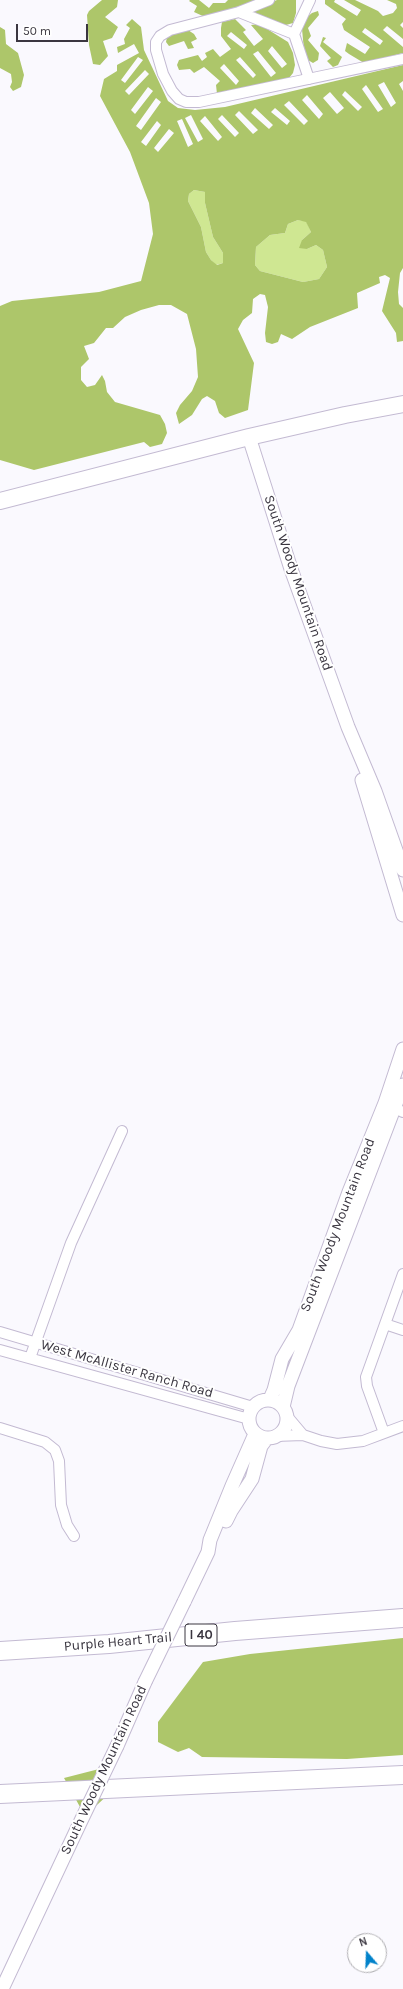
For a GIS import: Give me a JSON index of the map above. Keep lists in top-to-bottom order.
{
  "streets": {
    "highway": ["I 40", "Purple Heart Trail"],
    "street": ["South Woody Mountain Road", "West McAllister Ranch Road"]
  },
  "crossings": [
    ["South Woody Mountain Road", "West McAllister Ranch Road"]
  ],
  "scale_bar": "50 m",
  "north": "top"
}
